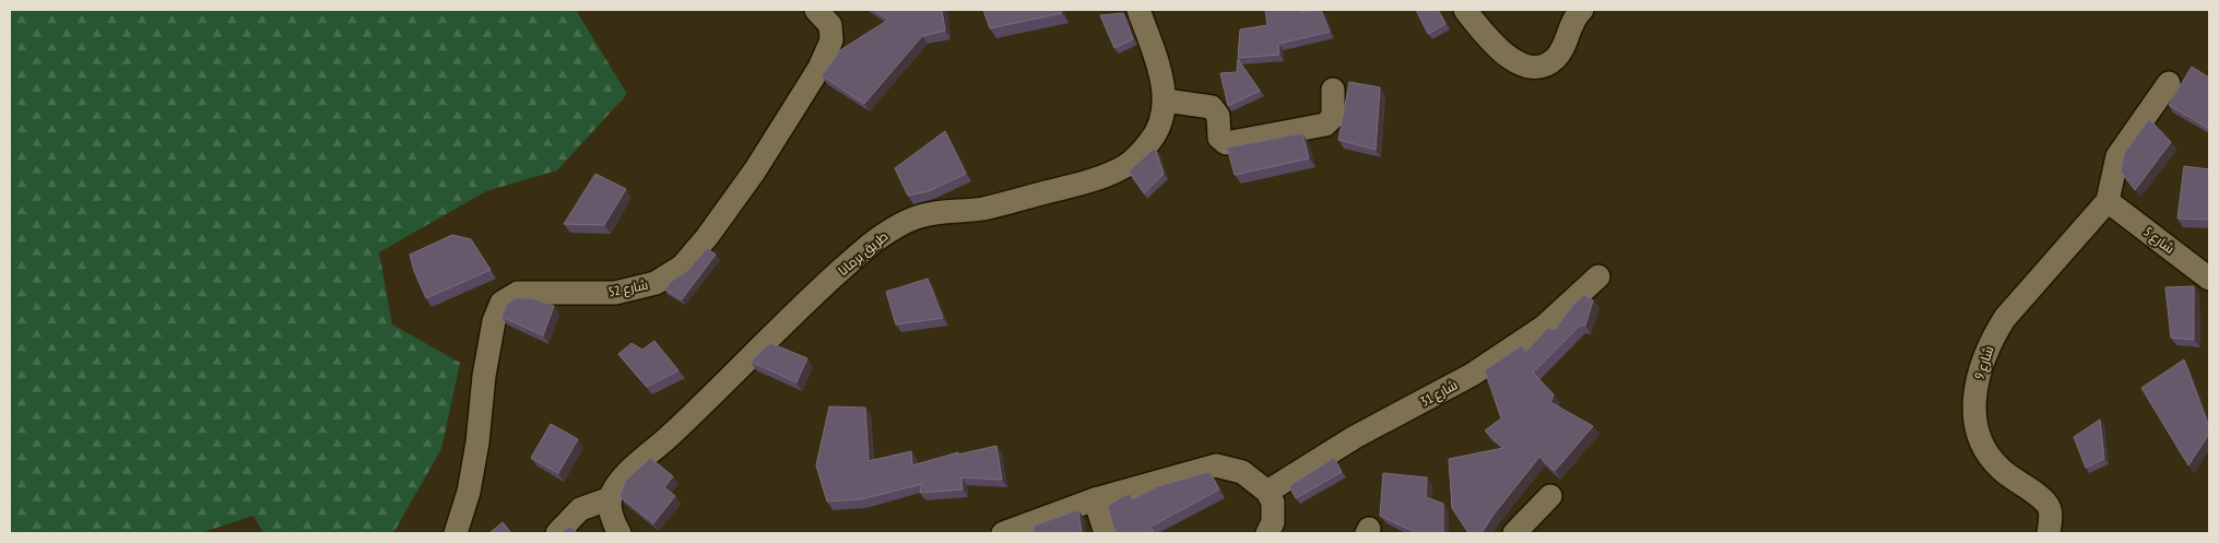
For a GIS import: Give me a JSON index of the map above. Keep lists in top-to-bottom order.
{
  "streets": {
    "street": [
      "شارع 5",
      "طريق برمانا",
      "شارع 52",
      "شارع 9",
      "شارع 31"
    ]
  },
  "crossings": [
    ["شارع 5", "شارع 9"]
  ]
}
